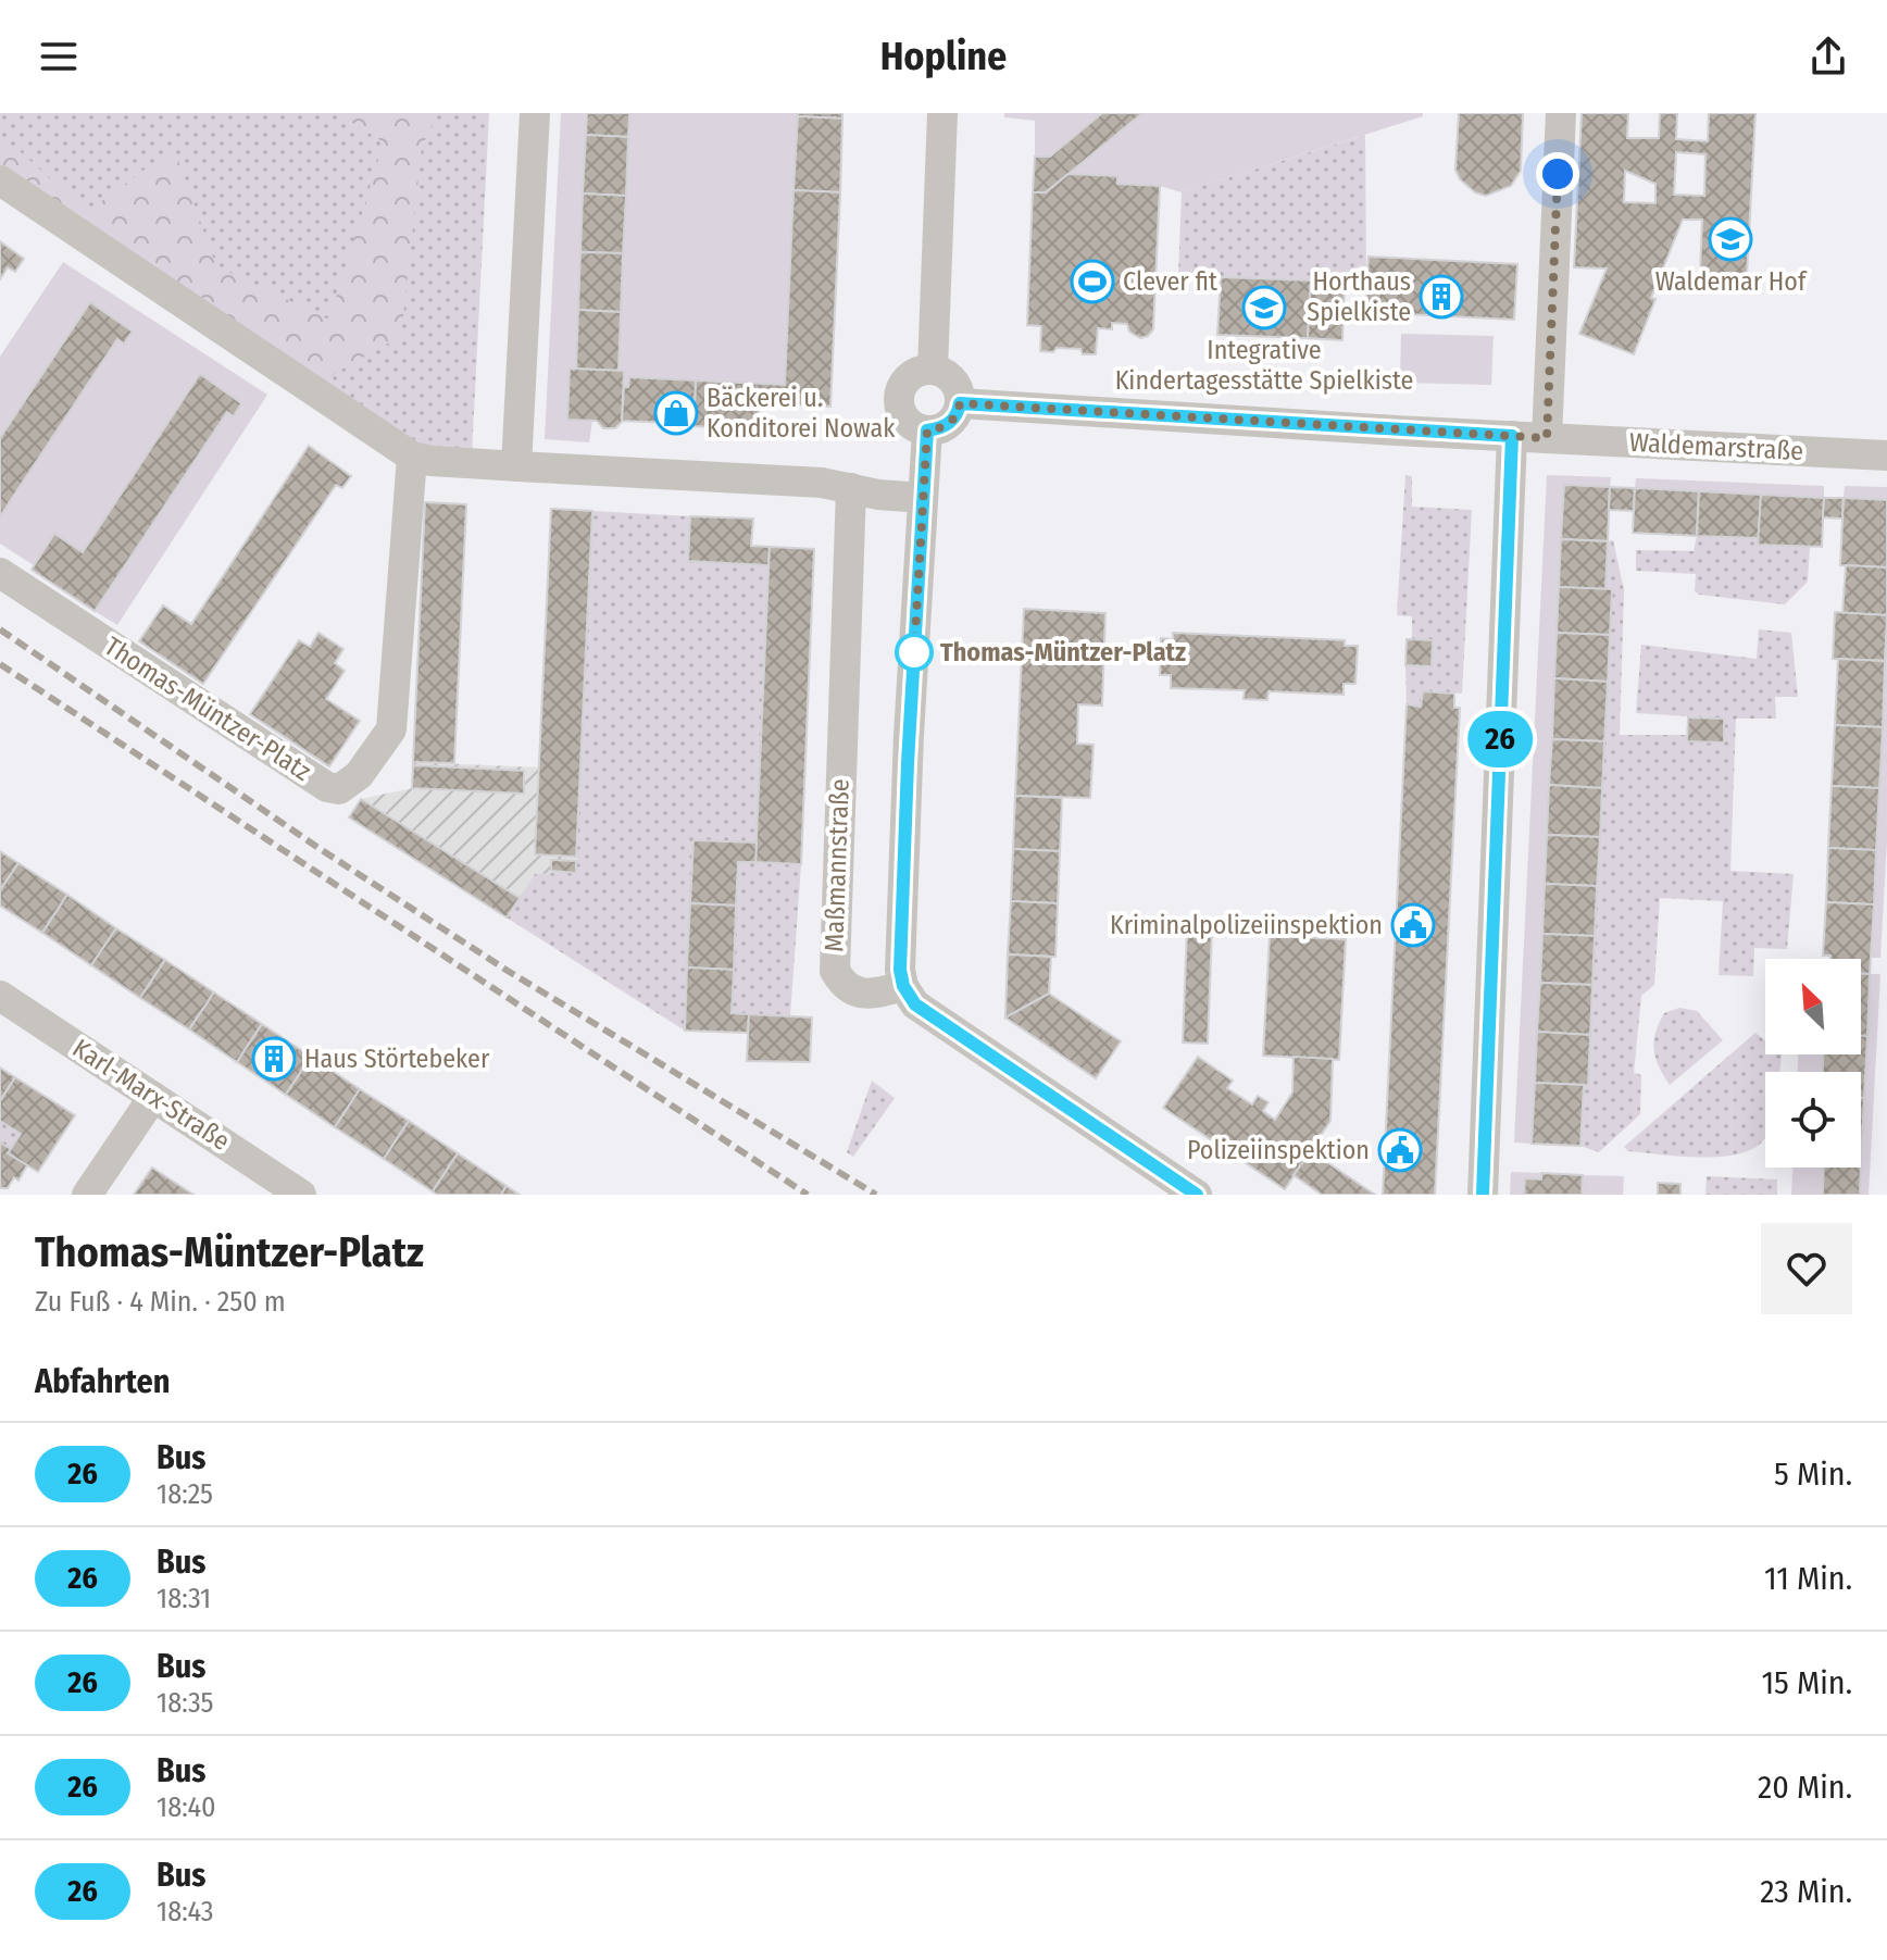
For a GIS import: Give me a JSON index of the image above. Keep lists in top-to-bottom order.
{
  "streets": {
    "street": [
      "Waldemarstraße",
      "Thomas-Müntzer-Platz",
      "Maßmannstraße",
      "Karl-Marx-Straße"
    ]
  },
  "places": {
    "school or university": ["Waldemar Hof", "Integrative Kindertagesstätte Spielkiste"],
    "sports": ["Clever fit"],
    "building": ["Horthaus Spielkiste", "Haus Störtebeker"],
    "shop": ["Bäckerei u. Konditorei Nowak"],
    "other": ["Thomas-Müntzer-Platz"],
    "public building": ["Kriminalpolizeiinspektion", "Polizeiinspektion"]
  },
  "lines": ["bus line 26"],
  "north": "top left",
  "page": {
    "header": "Hopline",
    "on_map": "26",
    "heading": [
      ["Thomas-Müntzer-Platz", "Zu Fuß · 4 Min. · 250 m"],
      "Abfahrten"
    ],
    "list": [
      {
        "mark": "26",
        "name": "Bus",
        "note": "18:25",
        "value": "5 Min."
      },
      {
        "mark": "26",
        "name": "Bus",
        "note": "18:31",
        "value": "11 Min."
      },
      {
        "mark": "26",
        "name": "Bus",
        "note": "18:35",
        "value": "15 Min."
      },
      {
        "mark": "26",
        "name": "Bus",
        "note": "18:40",
        "value": "20 Min."
      },
      {
        "mark": "26",
        "name": "Bus",
        "note": "18:43",
        "value": "23 Min."
      }
    ]
  }
}
